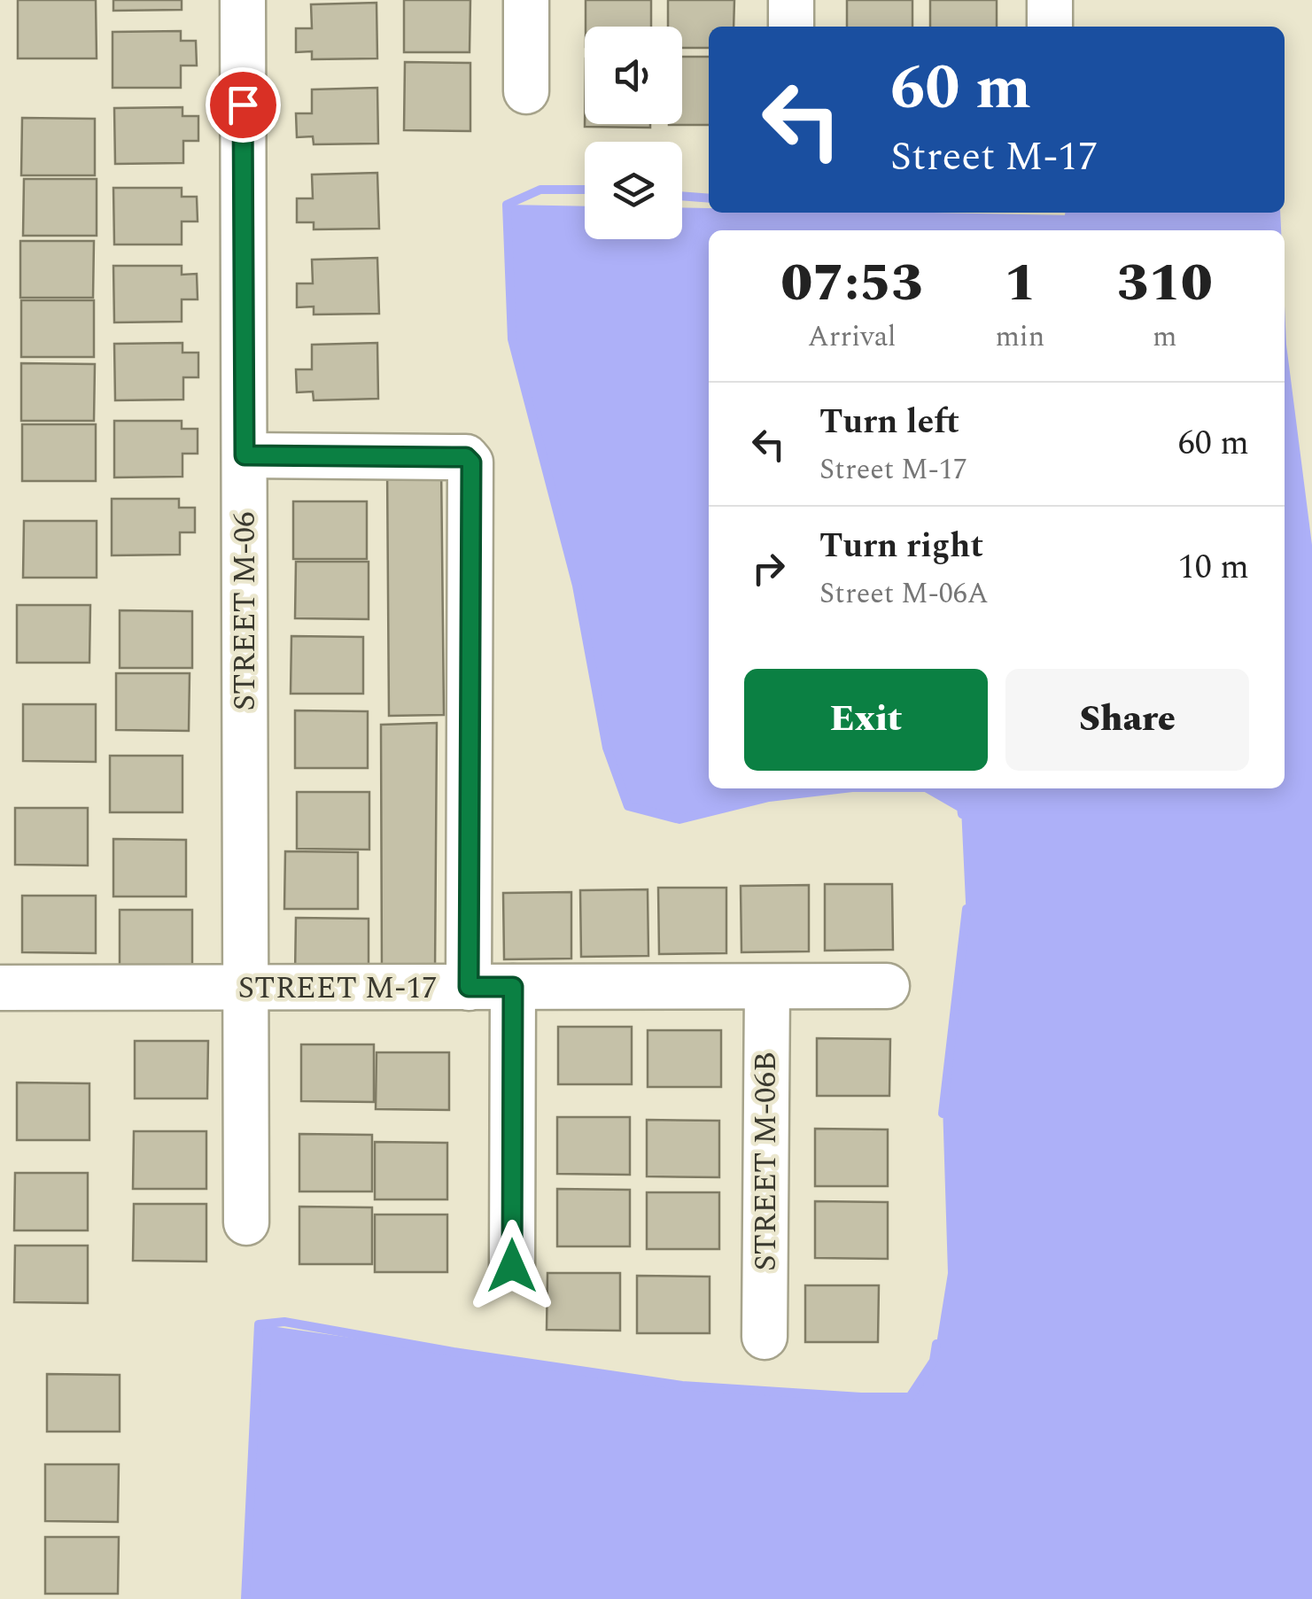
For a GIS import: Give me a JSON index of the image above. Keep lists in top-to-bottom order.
{
  "streets": {
    "street": ["STREET M-06", "STREET M-17", "STREET M-06B"]
  },
  "crossings": [
    ["STREET M-06", "STREET M-17"],
    ["STREET M-17", "STREET M-06B"]
  ],
  "page": {
    "turn": ["60 m", "Street M-17"],
    "eta": [
      "07:53",
      "Arrival",
      "1",
      "min",
      "310",
      "m"
    ],
    "list": [
      {
        "name": "Turn left",
        "note": "Street M-17",
        "value": "60 m"
      },
      {
        "name": "Turn right",
        "note": "Street M-06A",
        "value": "10 m"
      }
    ],
    "buttons": ["Exit", "Share"]
  }
}
